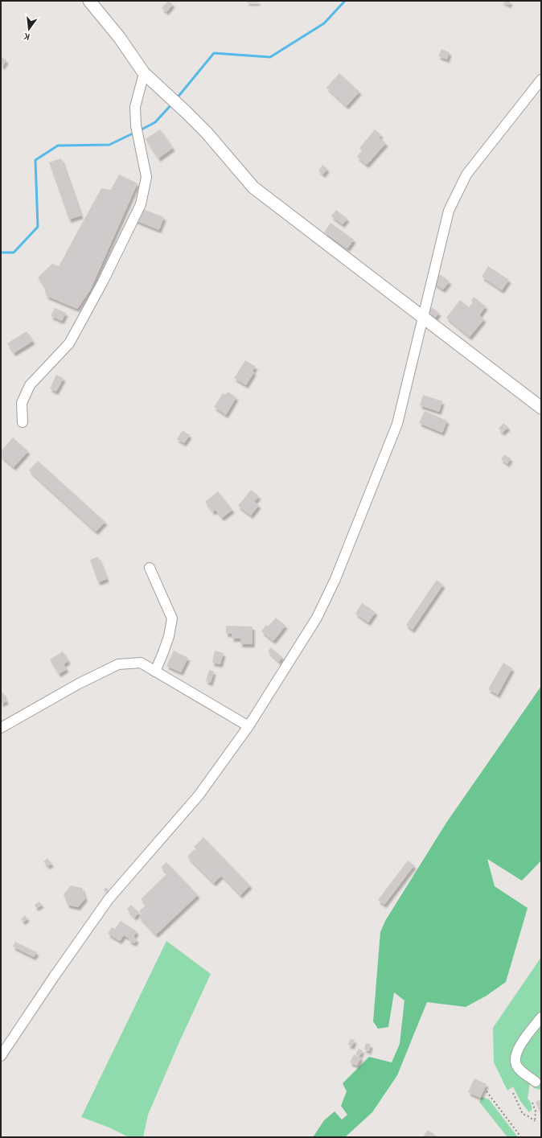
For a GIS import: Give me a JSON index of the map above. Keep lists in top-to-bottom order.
{
  "north": "bottom"
}
